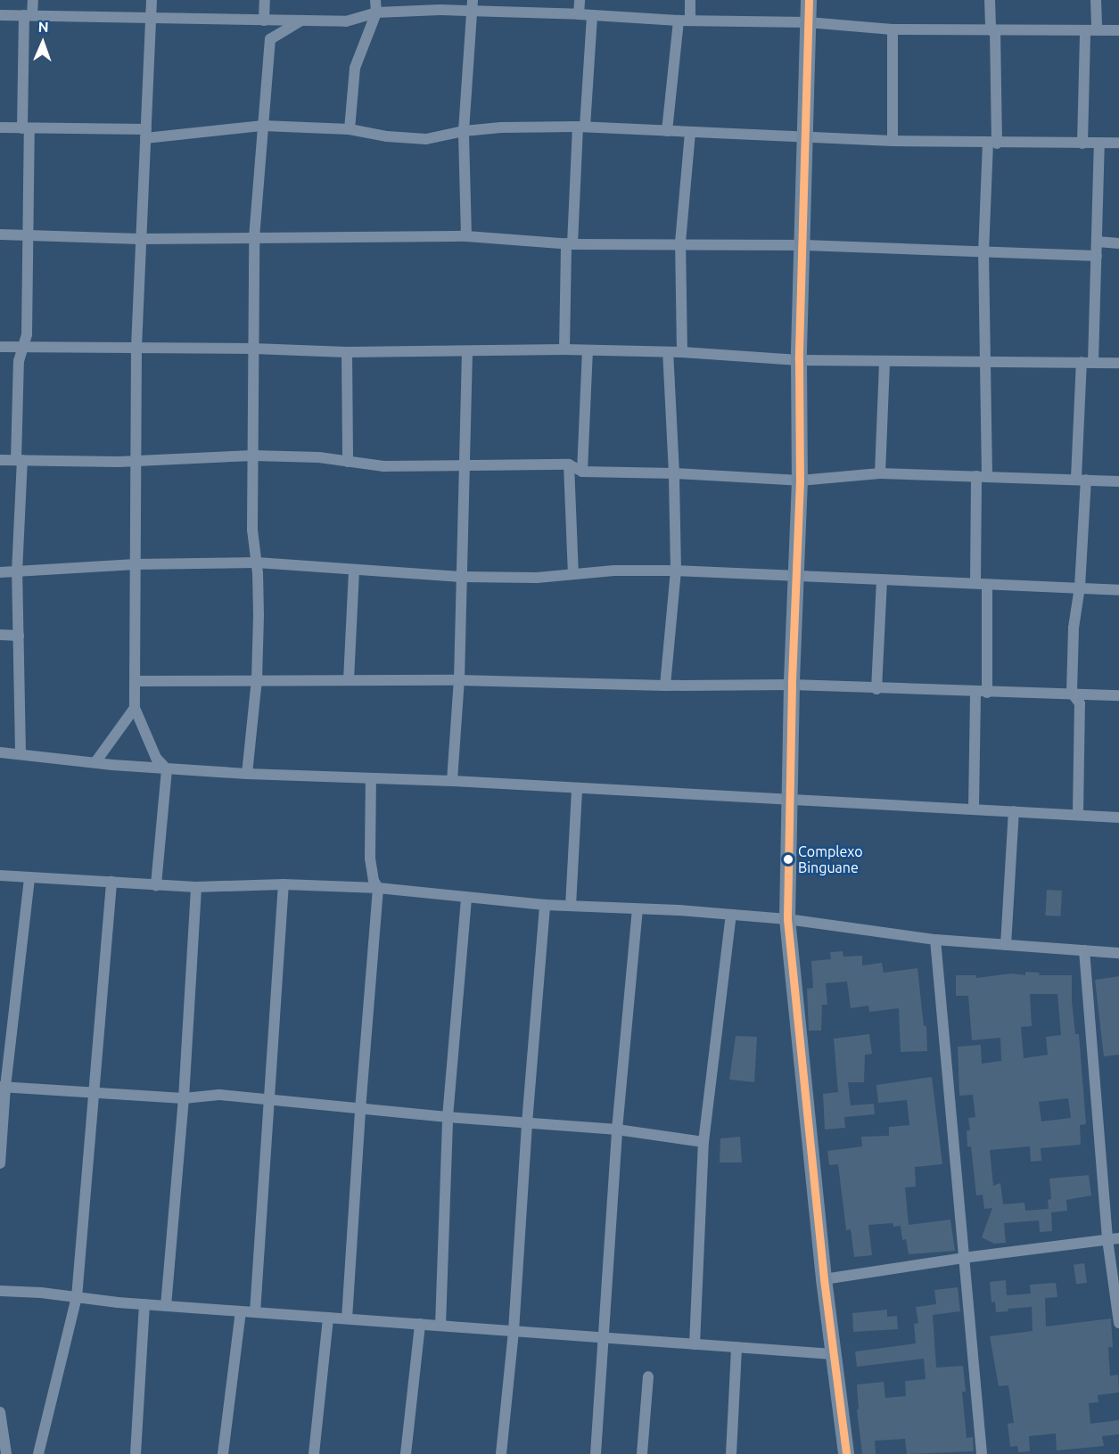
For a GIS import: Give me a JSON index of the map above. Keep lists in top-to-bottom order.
{
  "places": ["Complexo Binguane"],
  "north": "top"
}
